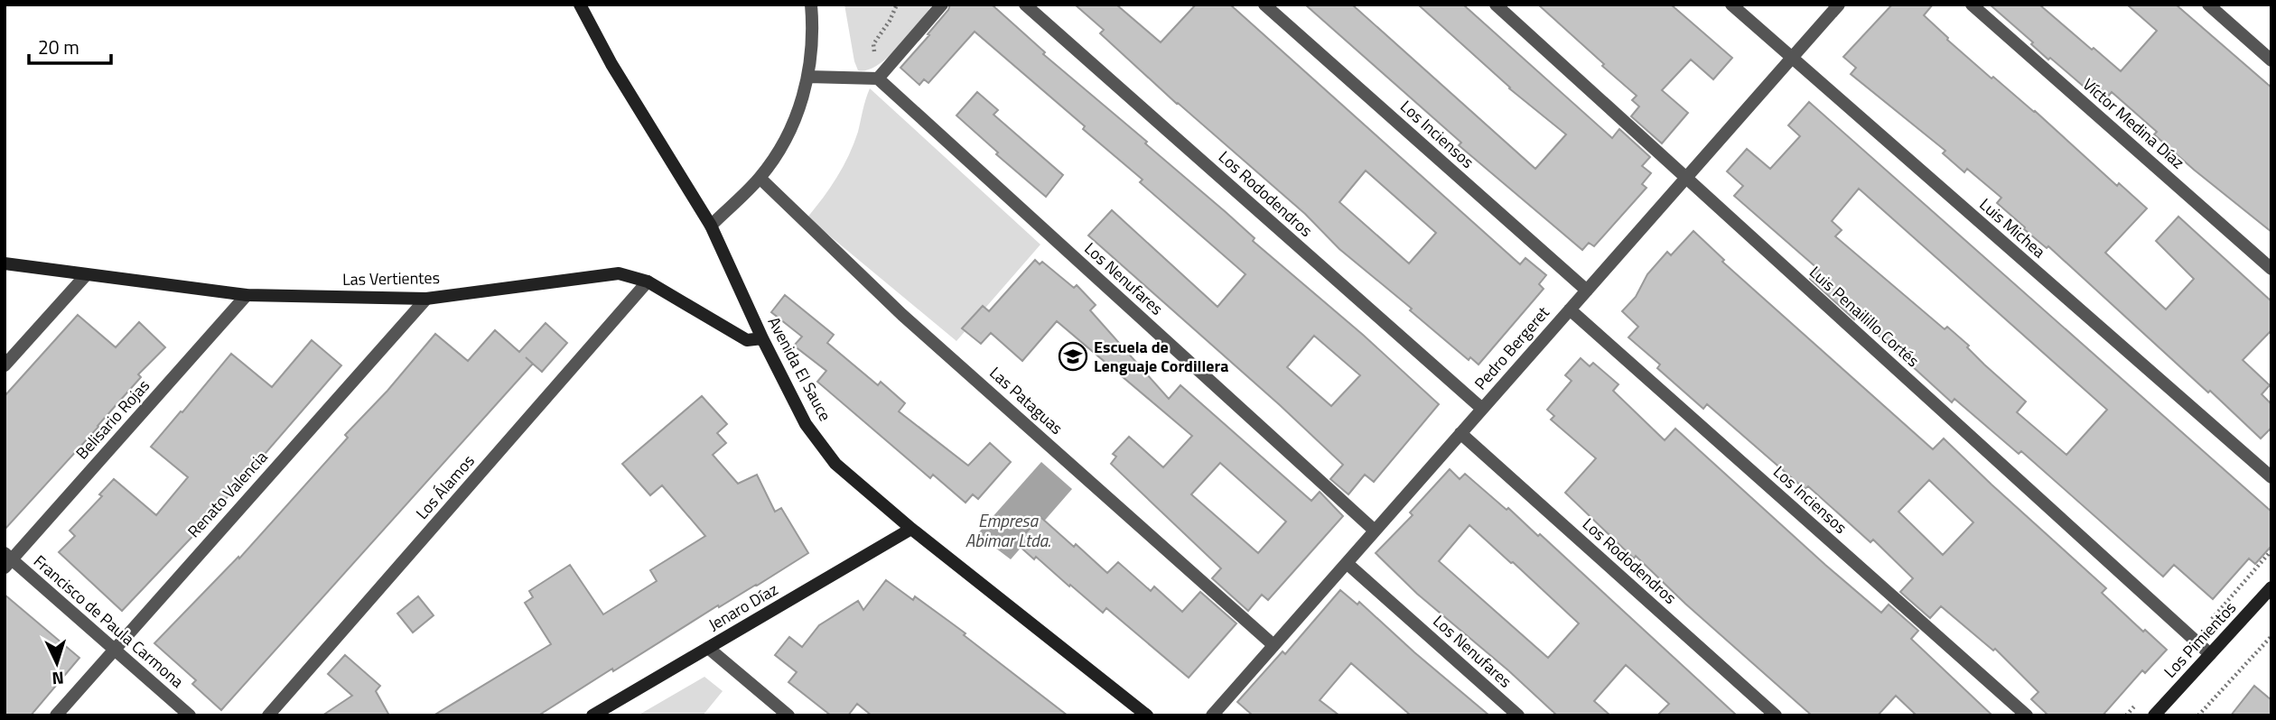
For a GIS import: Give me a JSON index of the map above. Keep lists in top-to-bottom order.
{
  "streets": {
    "street": [
      "Víctor Medina Díaz",
      "Los Inciensos",
      "Los Rododendros",
      "Luis Michea",
      "Las Vertientes",
      "Los Nenufares",
      "Luis Penailillo Cortés",
      "Pedro Bergeret",
      "Avenida El Sauce",
      "Las Pataguas",
      "Belisario Rojas",
      "Los Álamos",
      "Renato Valencia",
      "Jenaro Díaz",
      "Francisco de Paula Carmona",
      "Los Pimientos"
    ]
  },
  "crossings": [
    ["Los Inciensos", "Pedro Bergeret"],
    ["Los Rododendros", "Pedro Bergeret"],
    ["Luis Michea", "Pedro Bergeret"],
    ["Las Vertientes", "Avenida El Sauce"],
    ["Las Vertientes", "Belisario Rojas"],
    ["Las Vertientes", "Los Álamos"],
    ["Las Vertientes", "Renato Valencia"],
    ["Los Nenufares", "Pedro Bergeret"],
    ["Luis Penailillo Cortés", "Pedro Bergeret"],
    ["Luis Penailillo Cortés", "Los Pimientos"],
    ["Pedro Bergeret", "Las Pataguas"],
    ["Avenida El Sauce", "Jenaro Díaz"],
    ["Belisario Rojas", "Francisco de Paula Carmona"],
    ["Renato Valencia", "Francisco de Paula Carmona"]
  ],
  "water": ["Empresa Abimar Ltda."],
  "places": {
    "school or university": ["Escuela de Lenguaje Cordillera"]
  },
  "scale_bar": "20 m",
  "north": "bottom"
}
